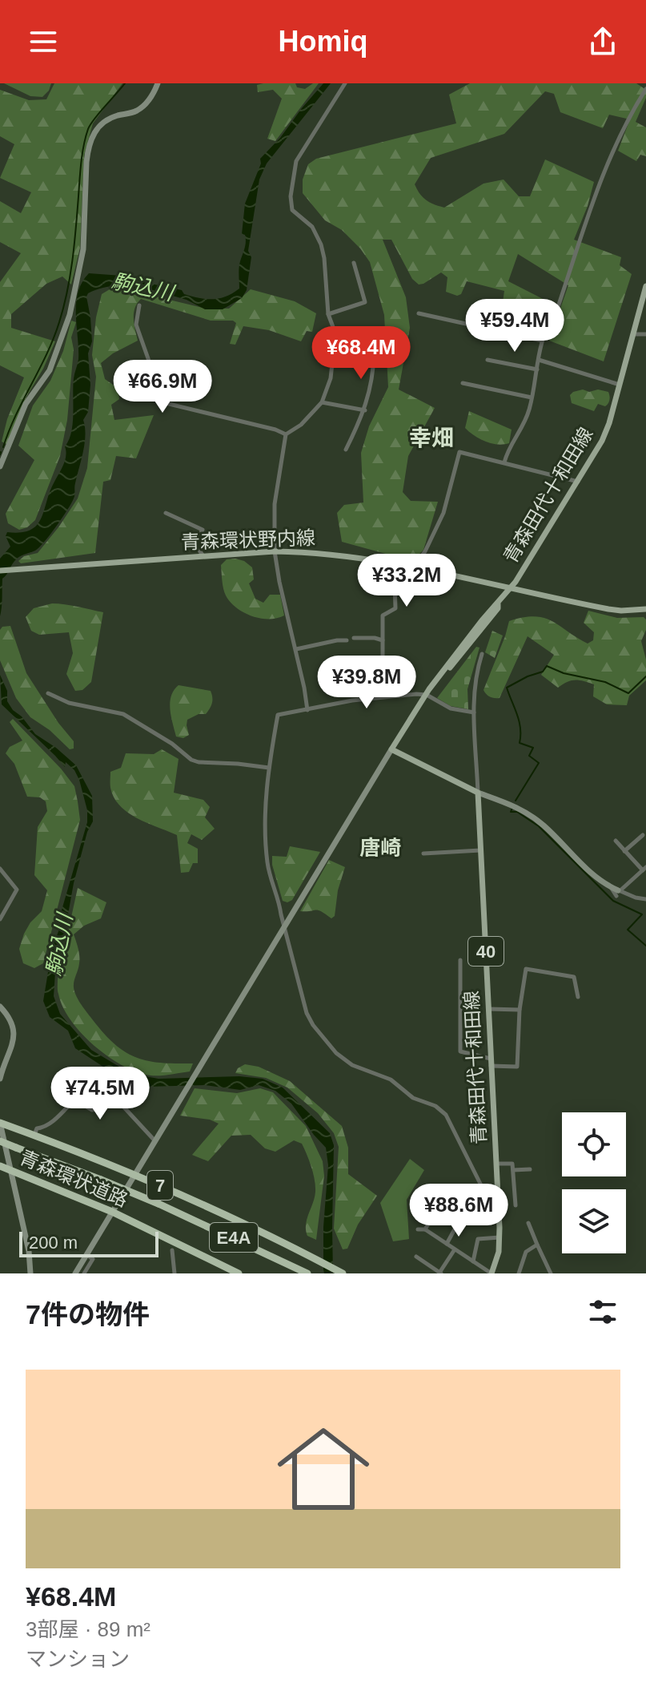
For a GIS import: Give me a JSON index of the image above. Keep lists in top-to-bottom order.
{
  "streets": {
    "highway": ["青森環状道路", "7", "E4A"],
    "main road": ["青森田代十和田線", "青森環状野内線", "40"]
  },
  "crossings": [
    ["青森田代十和田線", "青森環状野内線"]
  ],
  "districts": ["幸畑", "唐崎"],
  "water": ["駒込川"],
  "scale_bar": "200 m",
  "page": {
    "header": "Homiq",
    "price": [
      "¥59.4M",
      "¥68.4M",
      "¥66.9M",
      "¥33.2M",
      "¥39.8M",
      "¥74.5M",
      "¥88.6M"
    ],
    "scale": "200 m",
    "heading": "7件の物件",
    "list": [
      {
        "name": "¥68.4M",
        "note": "3部屋 · 89 m² · マンション"
      }
    ]
  }
}
